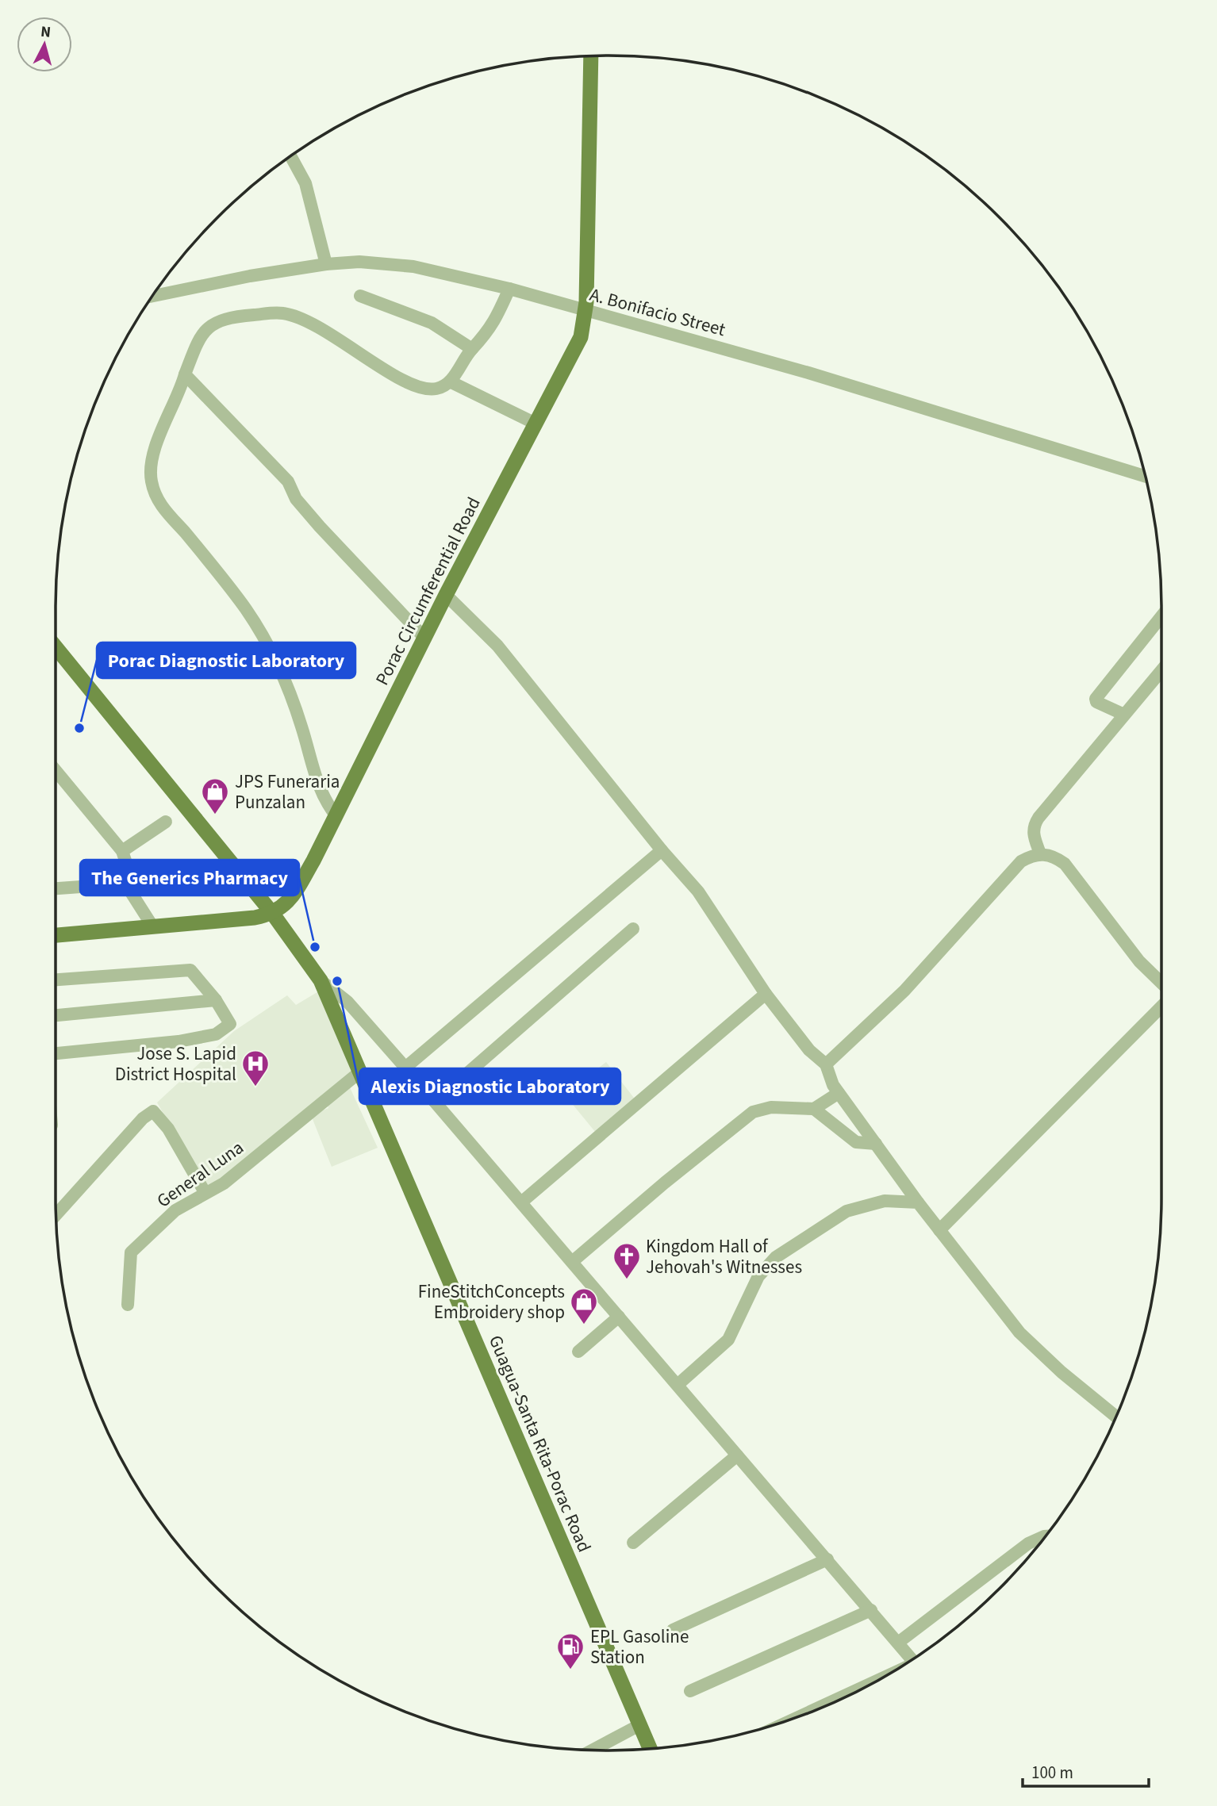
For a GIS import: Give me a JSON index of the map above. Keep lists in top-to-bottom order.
{
  "streets": {
    "main road": ["Porac Circumferential Road", "Guagua-Santa Rita-Porac Road"],
    "street": ["A. Bonifacio Street", "General Luna"]
  },
  "crossings": [
    ["A. Bonifacio Street", "Porac Circumferential Road"],
    ["Porac Circumferential Road", "Guagua-Santa Rita-Porac Road"],
    ["General Luna", "Guagua-Santa Rita-Porac Road"]
  ],
  "places": {
    "other": ["Porac Diagnostic Laboratory", "The Generics Pharmacy", "Alexis Diagnostic Laboratory"],
    "shop": ["JPS Funeraria Punzalan", "FineStitchConcepts Embroidery shop"],
    "hospital": ["Jose S. Lapid District Hospital"],
    "church": ["Kingdom Hall of Jehovah's Witnesses"],
    "fuel station": ["EPL Gasoline Station"]
  },
  "scale_bar": "100 m",
  "north": "top"
}
